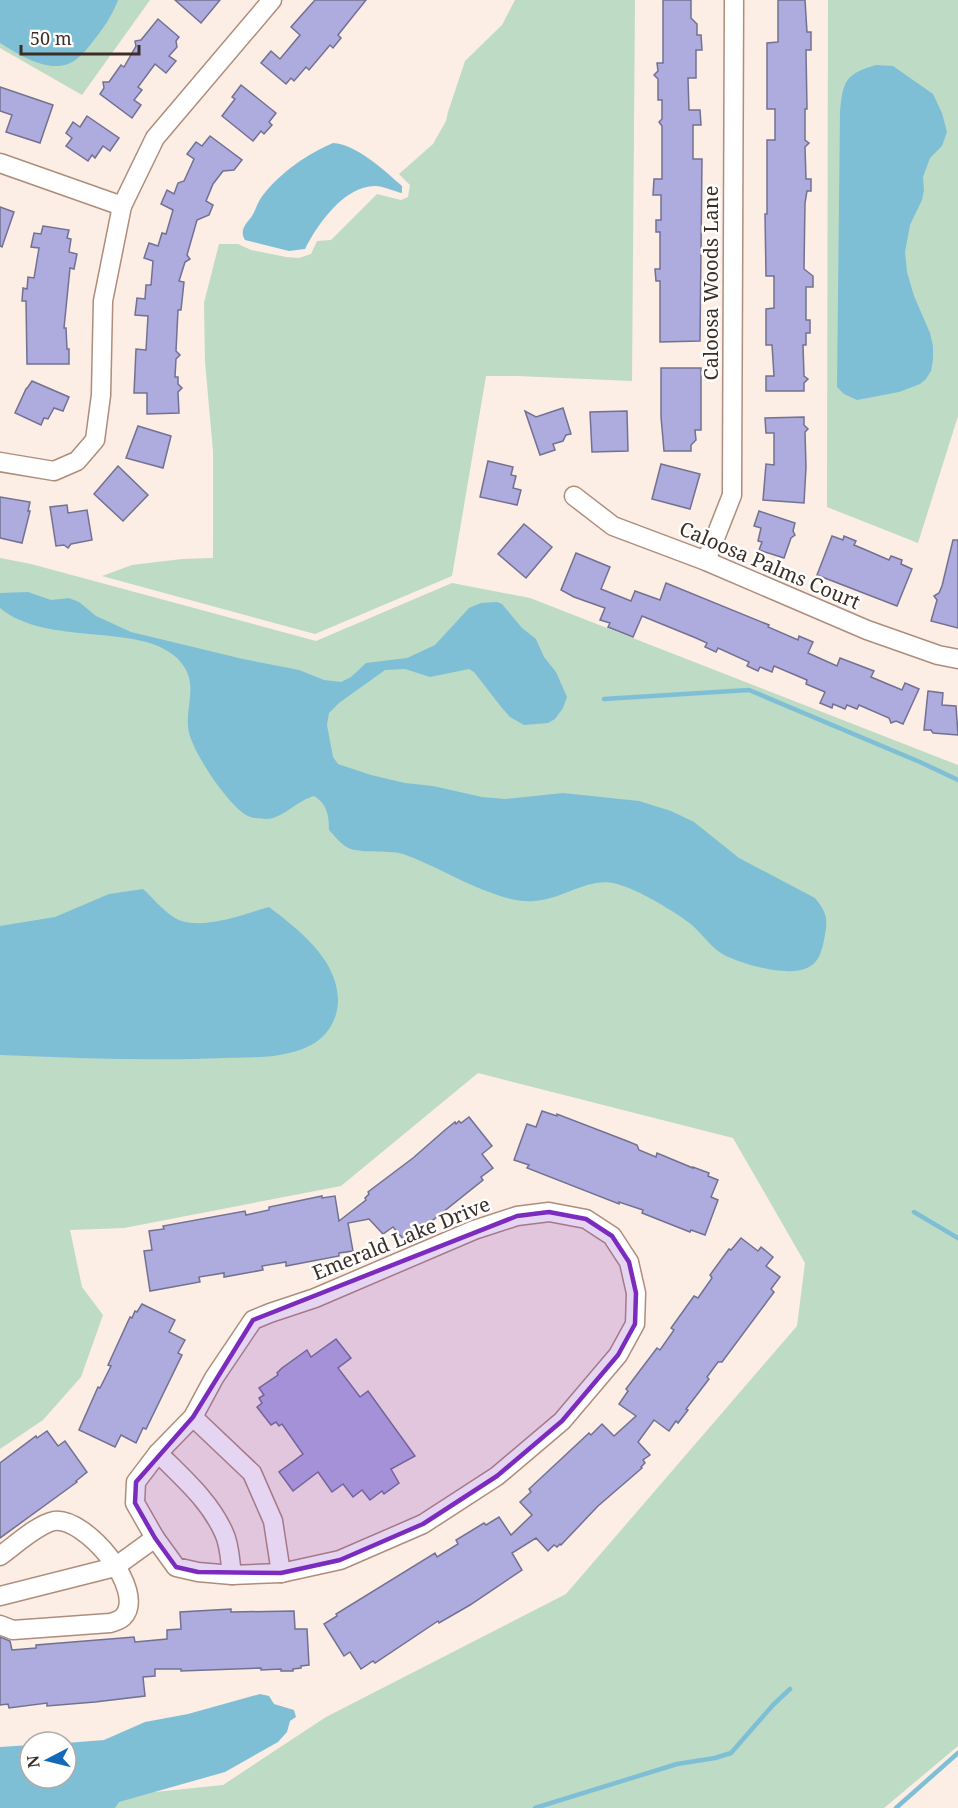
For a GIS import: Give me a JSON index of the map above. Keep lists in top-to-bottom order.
{
  "streets": {
    "street": ["Caloosa Woods Lane", "Caloosa Palms Court", "Emerald Lake Drive"]
  },
  "crossings": [
    ["Caloosa Woods Lane", "Caloosa Palms Court"]
  ],
  "scale_bar": "50 m",
  "north": "left"
}
